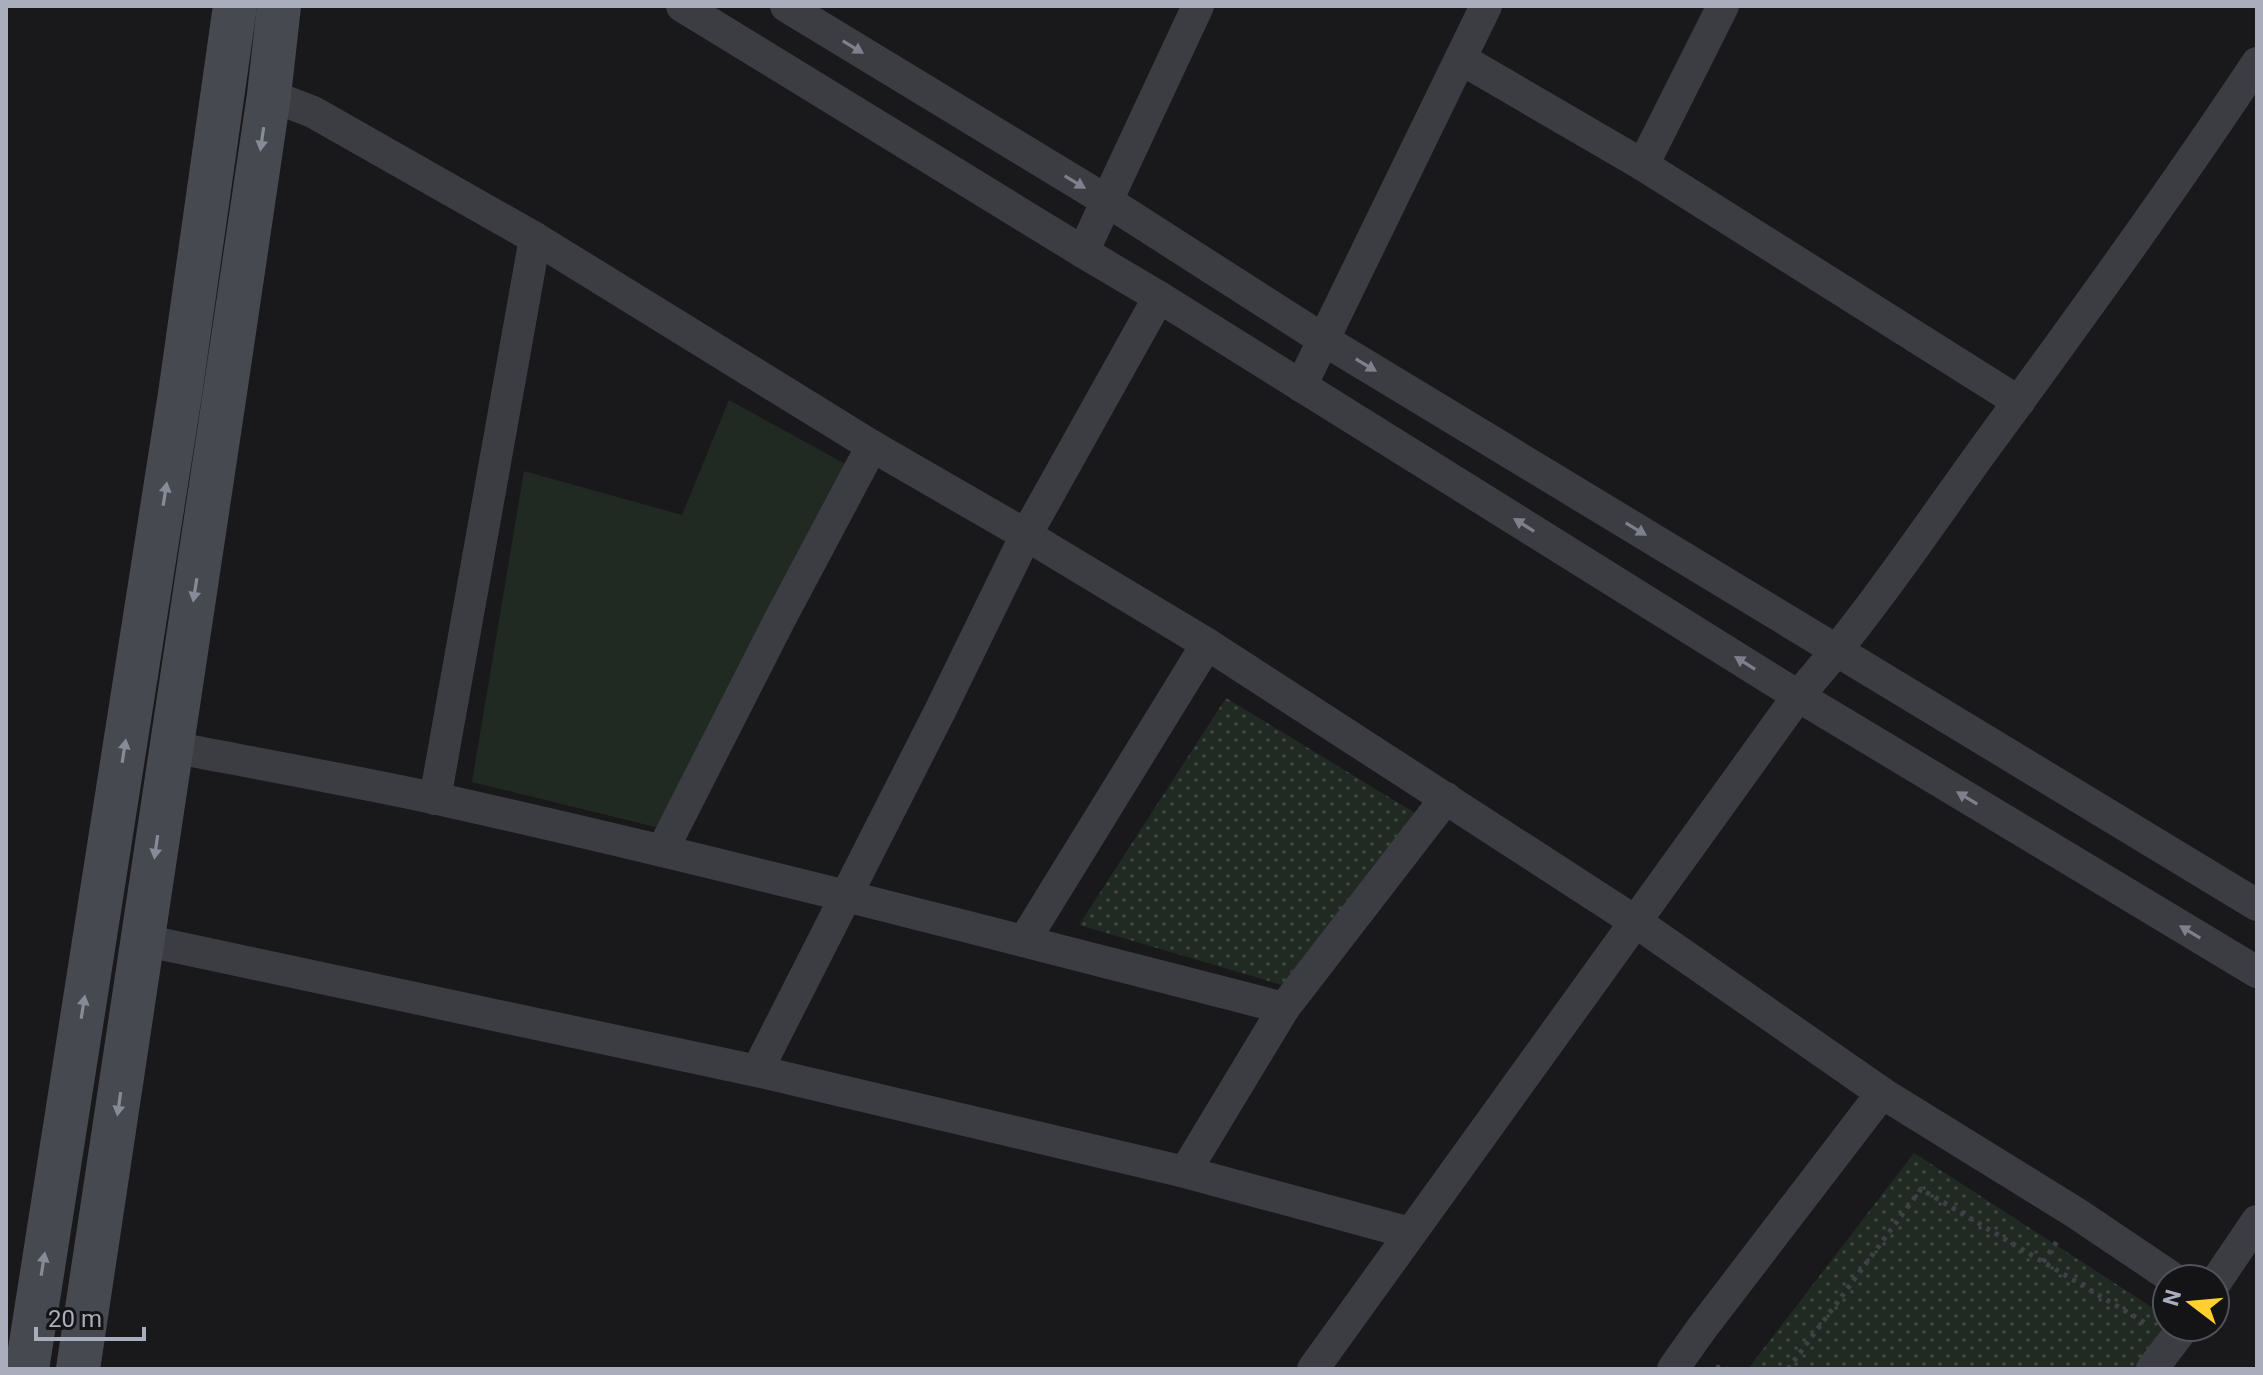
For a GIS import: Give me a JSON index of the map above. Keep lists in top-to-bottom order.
{
  "scale_bar": "20 m",
  "north": "left"
}
